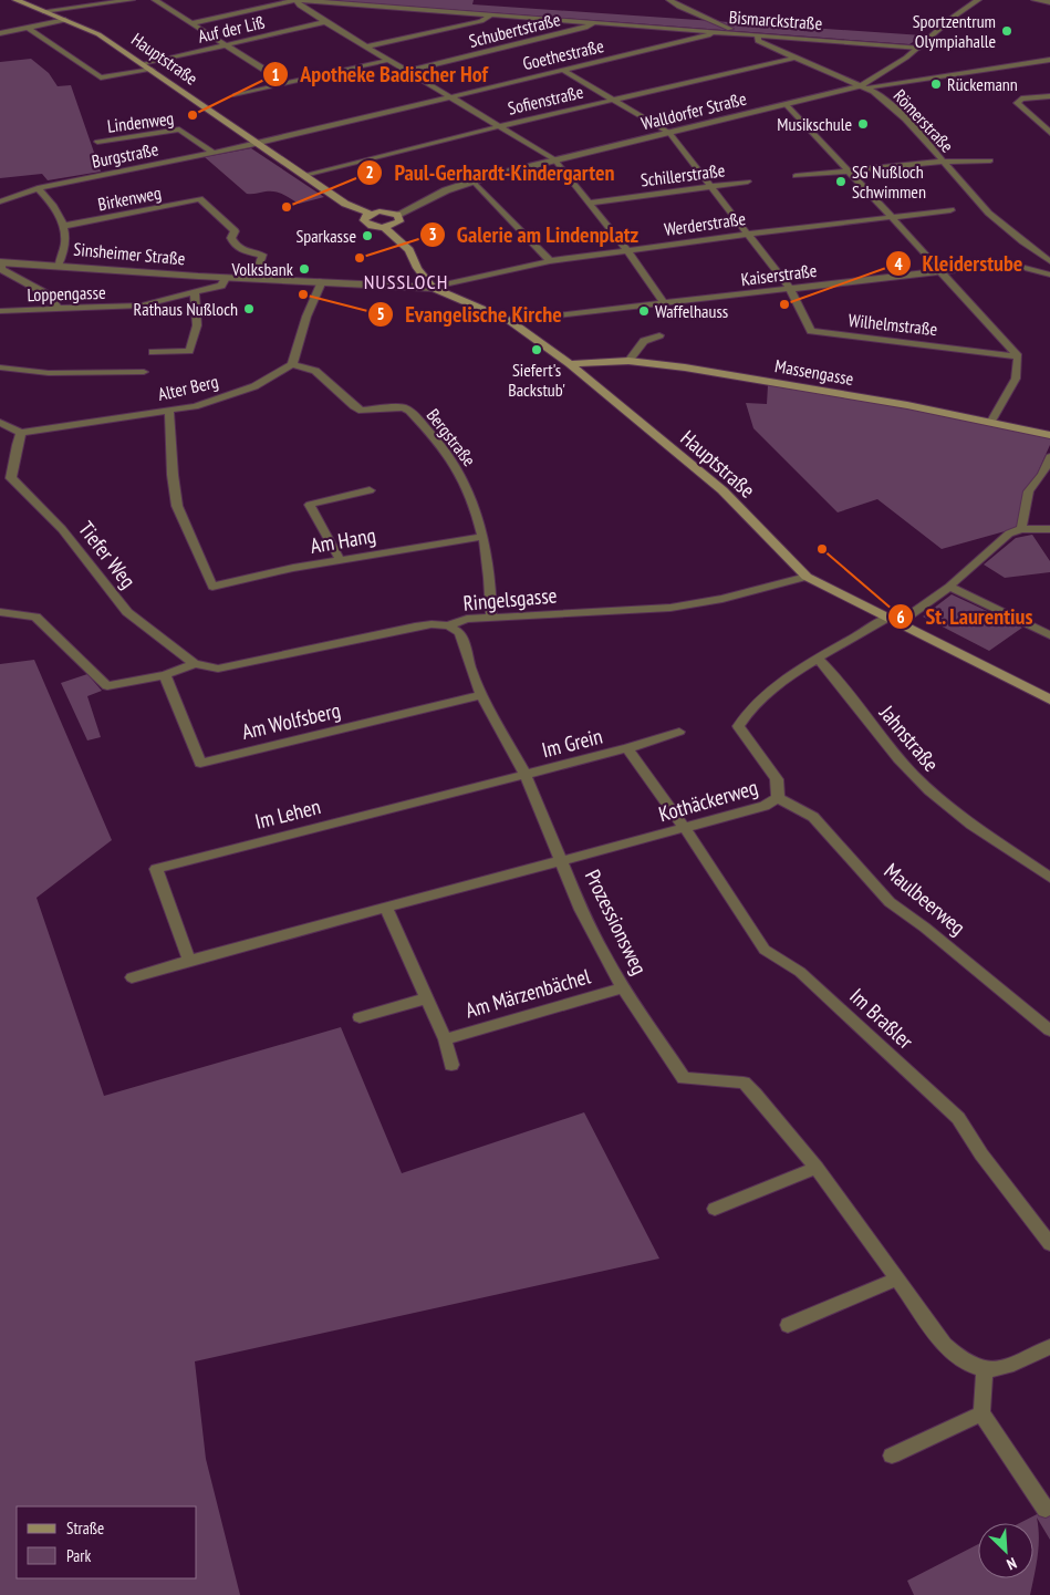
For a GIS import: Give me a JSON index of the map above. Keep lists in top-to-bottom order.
{
  "streets": {
    "main road": ["Hauptstraße", "Massengasse"],
    "street": [
      "Bismarckstraße",
      "Auf der Liß",
      "Schubertstraße",
      "Goethestraße",
      "Sofienstraße",
      "Walldorfer Straße",
      "Römerstraße",
      "Lindenweg",
      "Burgstraße",
      "Schillerstraße",
      "Birkenweg",
      "Werderstraße",
      "Sinsheimer Straße",
      "Kaiserstraße",
      "Loppengasse",
      "Wilhelmstraße",
      "Alter Berg",
      "Bergstraße",
      "Am Hang",
      "Tiefer Weg",
      "Ringelsgasse",
      "Am Wolfsberg",
      "Jahnstraße",
      "Im Grein",
      "Kothäckerweg",
      "Im Lehen",
      "Maulbeerweg",
      "Prozessionsweg",
      "Am Märzenbächel",
      "Im Braßler"
    ]
  },
  "crossings": [
    ["Bismarckstraße", "Schubertstraße"],
    ["Bismarckstraße", "Goethestraße"],
    ["Bismarckstraße", "Walldorfer Straße"],
    ["Bismarckstraße", "Römerstraße"],
    ["Auf der Liß", "Hauptstraße"],
    ["Goethestraße", "Hauptstraße"],
    ["Goethestraße", "Burgstraße"],
    ["Hauptstraße", "Sofienstraße"],
    ["Hauptstraße", "Walldorfer Straße"],
    ["Hauptstraße", "Burgstraße"],
    ["Hauptstraße", "Werderstraße"],
    ["Hauptstraße", "Sinsheimer Straße"],
    ["Hauptstraße", "Kaiserstraße"],
    ["Hauptstraße", "Massengasse"],
    ["Hauptstraße", "Ringelsgasse"],
    ["Sofienstraße", "Römerstraße"],
    ["Walldorfer Straße", "Römerstraße"],
    ["Walldorfer Straße", "Wilhelmstraße"],
    ["Lindenweg", "Burgstraße"],
    ["Schillerstraße", "Wilhelmstraße"],
    ["Birkenweg", "Sinsheimer Straße"],
    ["Werderstraße", "Sinsheimer Straße"],
    ["Werderstraße", "Wilhelmstraße"],
    ["Sinsheimer Straße", "Loppengasse"],
    ["Kaiserstraße", "Wilhelmstraße"],
    ["Alter Berg", "Bergstraße"],
    ["Alter Berg", "Am Hang"],
    ["Alter Berg", "Tiefer Weg"],
    ["Bergstraße", "Am Hang"],
    ["Bergstraße", "Ringelsgasse"],
    ["Tiefer Weg", "Ringelsgasse"],
    ["Ringelsgasse", "Prozessionsweg"],
    ["Am Wolfsberg", "Prozessionsweg"],
    ["Jahnstraße", "Kothäckerweg"],
    ["Im Grein", "Kothäckerweg"],
    ["Im Grein", "Im Lehen"],
    ["Im Grein", "Prozessionsweg"],
    ["Im Grein", "Im Braßler"],
    ["Kothäckerweg", "Maulbeerweg"],
    ["Kothäckerweg", "Prozessionsweg"],
    ["Kothäckerweg", "Im Braßler"],
    ["Im Lehen", "Prozessionsweg"],
    ["Prozessionsweg", "Am Märzenbächel"]
  ],
  "districts": ["NUSSLOCH"],
  "places": [
    "Sportzentrum Olympiahalle",
    "Rückemann",
    "Apotheke Badischer Hof",
    "Musikschule",
    "SG Nußloch Schwimmen",
    "Paul-Gerhardt-Kindergarten",
    "Sparkasse",
    "Galerie am Lindenplatz",
    "Volksbank",
    "Evangelische Kirche",
    "Kleiderstube",
    "Rathaus Nußloch",
    "Waffelhauss",
    "Siefert's Backstub'",
    "St. Laurentius"
  ],
  "legend": ["Straße", "Park"],
  "north": "bottom right"
}
